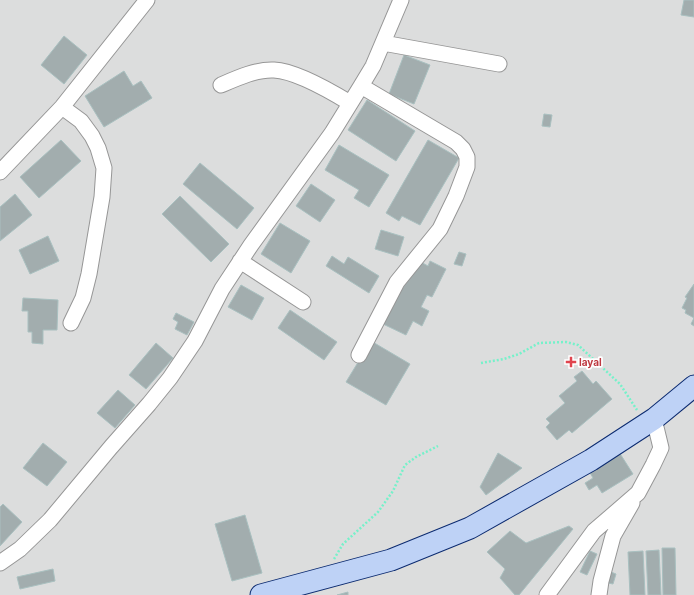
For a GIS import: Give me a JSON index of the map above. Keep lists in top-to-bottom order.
{
  "places": {
    "health": ["layal"]
  }
}
